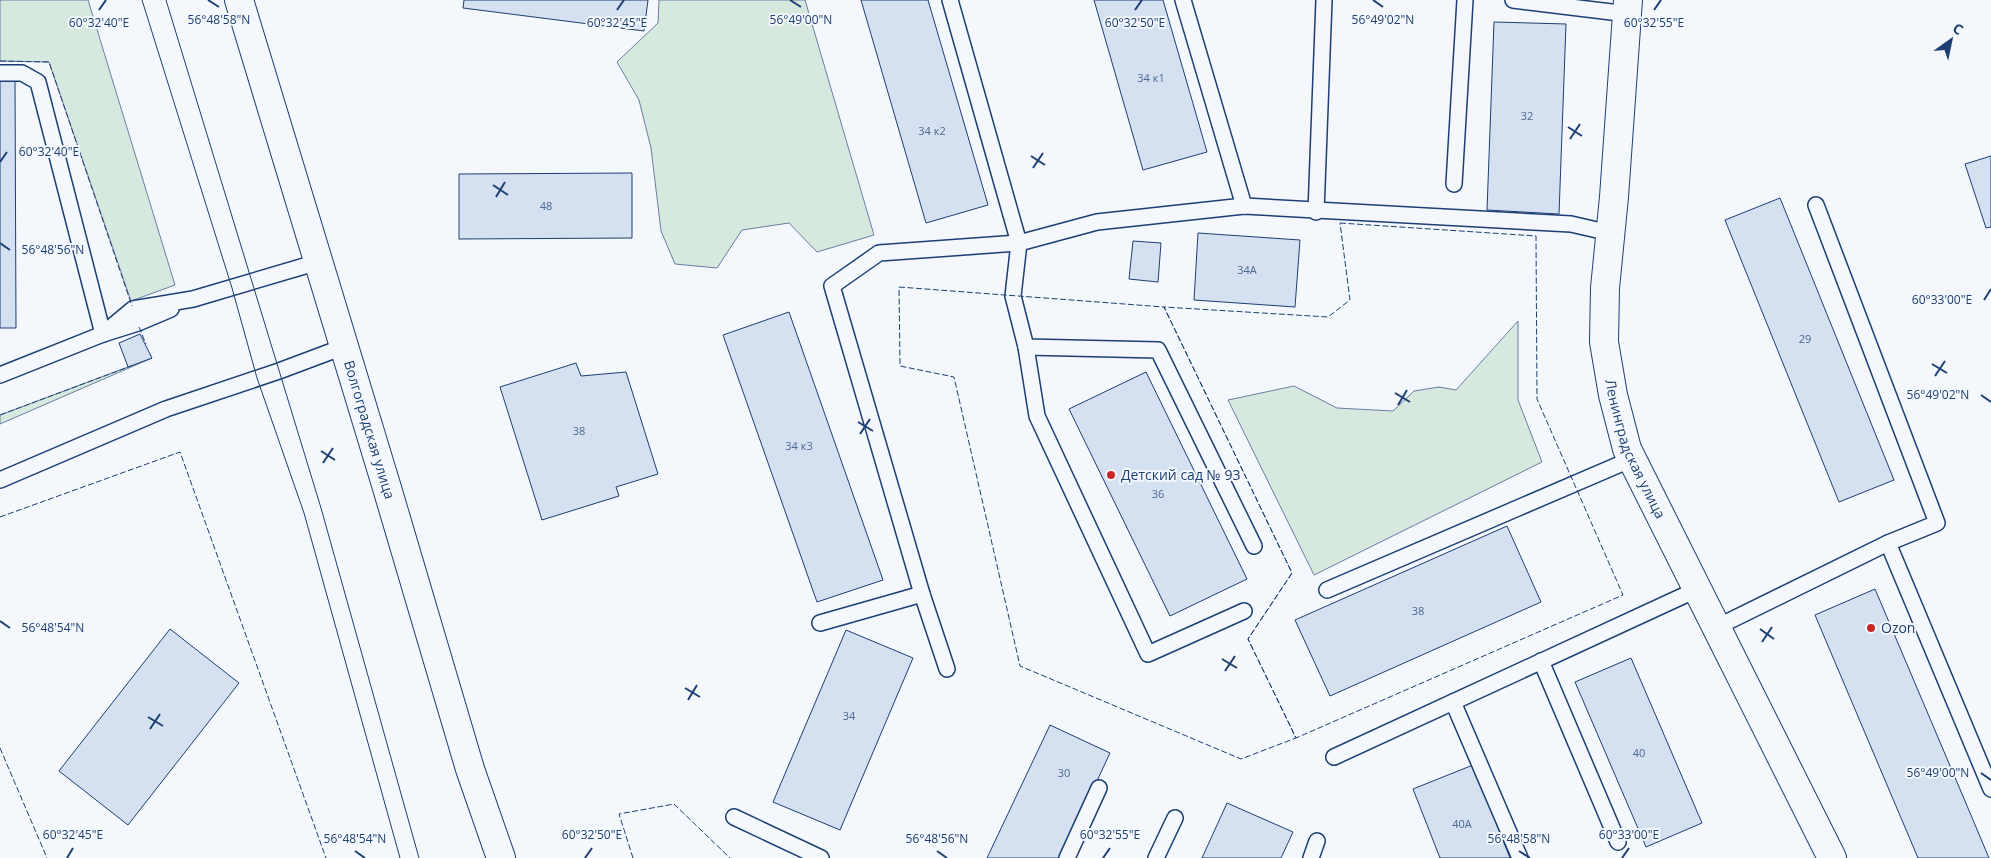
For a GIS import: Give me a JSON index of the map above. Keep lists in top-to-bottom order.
{
  "streets": {
    "street": ["Волгоградская улица", "Ленинградская улица"]
  },
  "places": ["Детский сад № 93", "Ozon"],
  "house_numbers": [
    "34 к1",
    "32",
    "34 к2",
    "48",
    "34А",
    "29",
    "38",
    "34 к3",
    "36",
    "38",
    "34",
    "40",
    "30",
    "40А"
  ],
  "north": "top right",
  "coordinates": [
    "56°48'58\"N",
    "56°49'00\"N",
    "56°49'02\"N",
    "60°32'55\"E",
    "60°32'40\"E",
    "60°32'45\"E",
    "60°32'50\"E",
    "56°48'56\"N",
    "60°33'00\"E",
    "56°48'54\"N"
  ]
}
